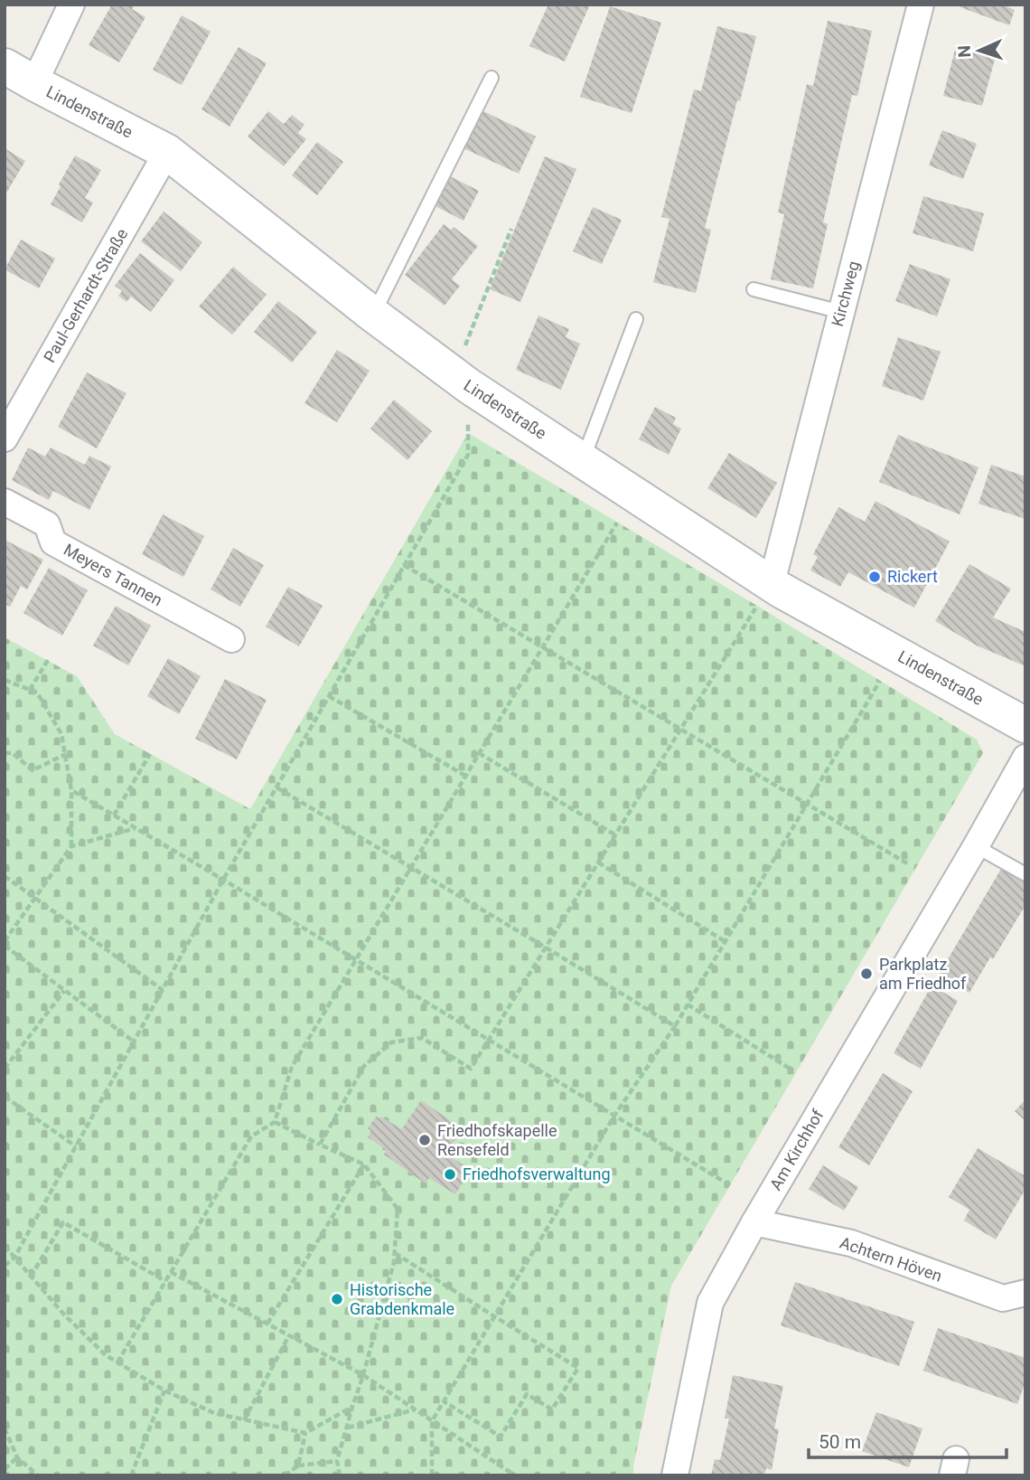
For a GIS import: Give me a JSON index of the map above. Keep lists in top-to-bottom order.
{
  "streets": {
    "street": [
      "Lindenstraße",
      "Kirchweg",
      "Paul-Gerhardt-Straße",
      "Meyers Tannen",
      "Am Kirchhof",
      "Achtern Höven"
    ]
  },
  "crossings": [
    ["Lindenstraße", "Kirchweg"],
    ["Lindenstraße", "Paul-Gerhardt-Straße"],
    ["Am Kirchhof", "Achtern Höven"]
  ],
  "places": [
    "Rickert",
    "Parkplatz am Friedhof",
    "Friedhofskapelle Rensefeld",
    "Friedhofsverwaltung",
    "Historische Grabdenkmale"
  ],
  "scale_bar": "50 m",
  "north": "left"
}
